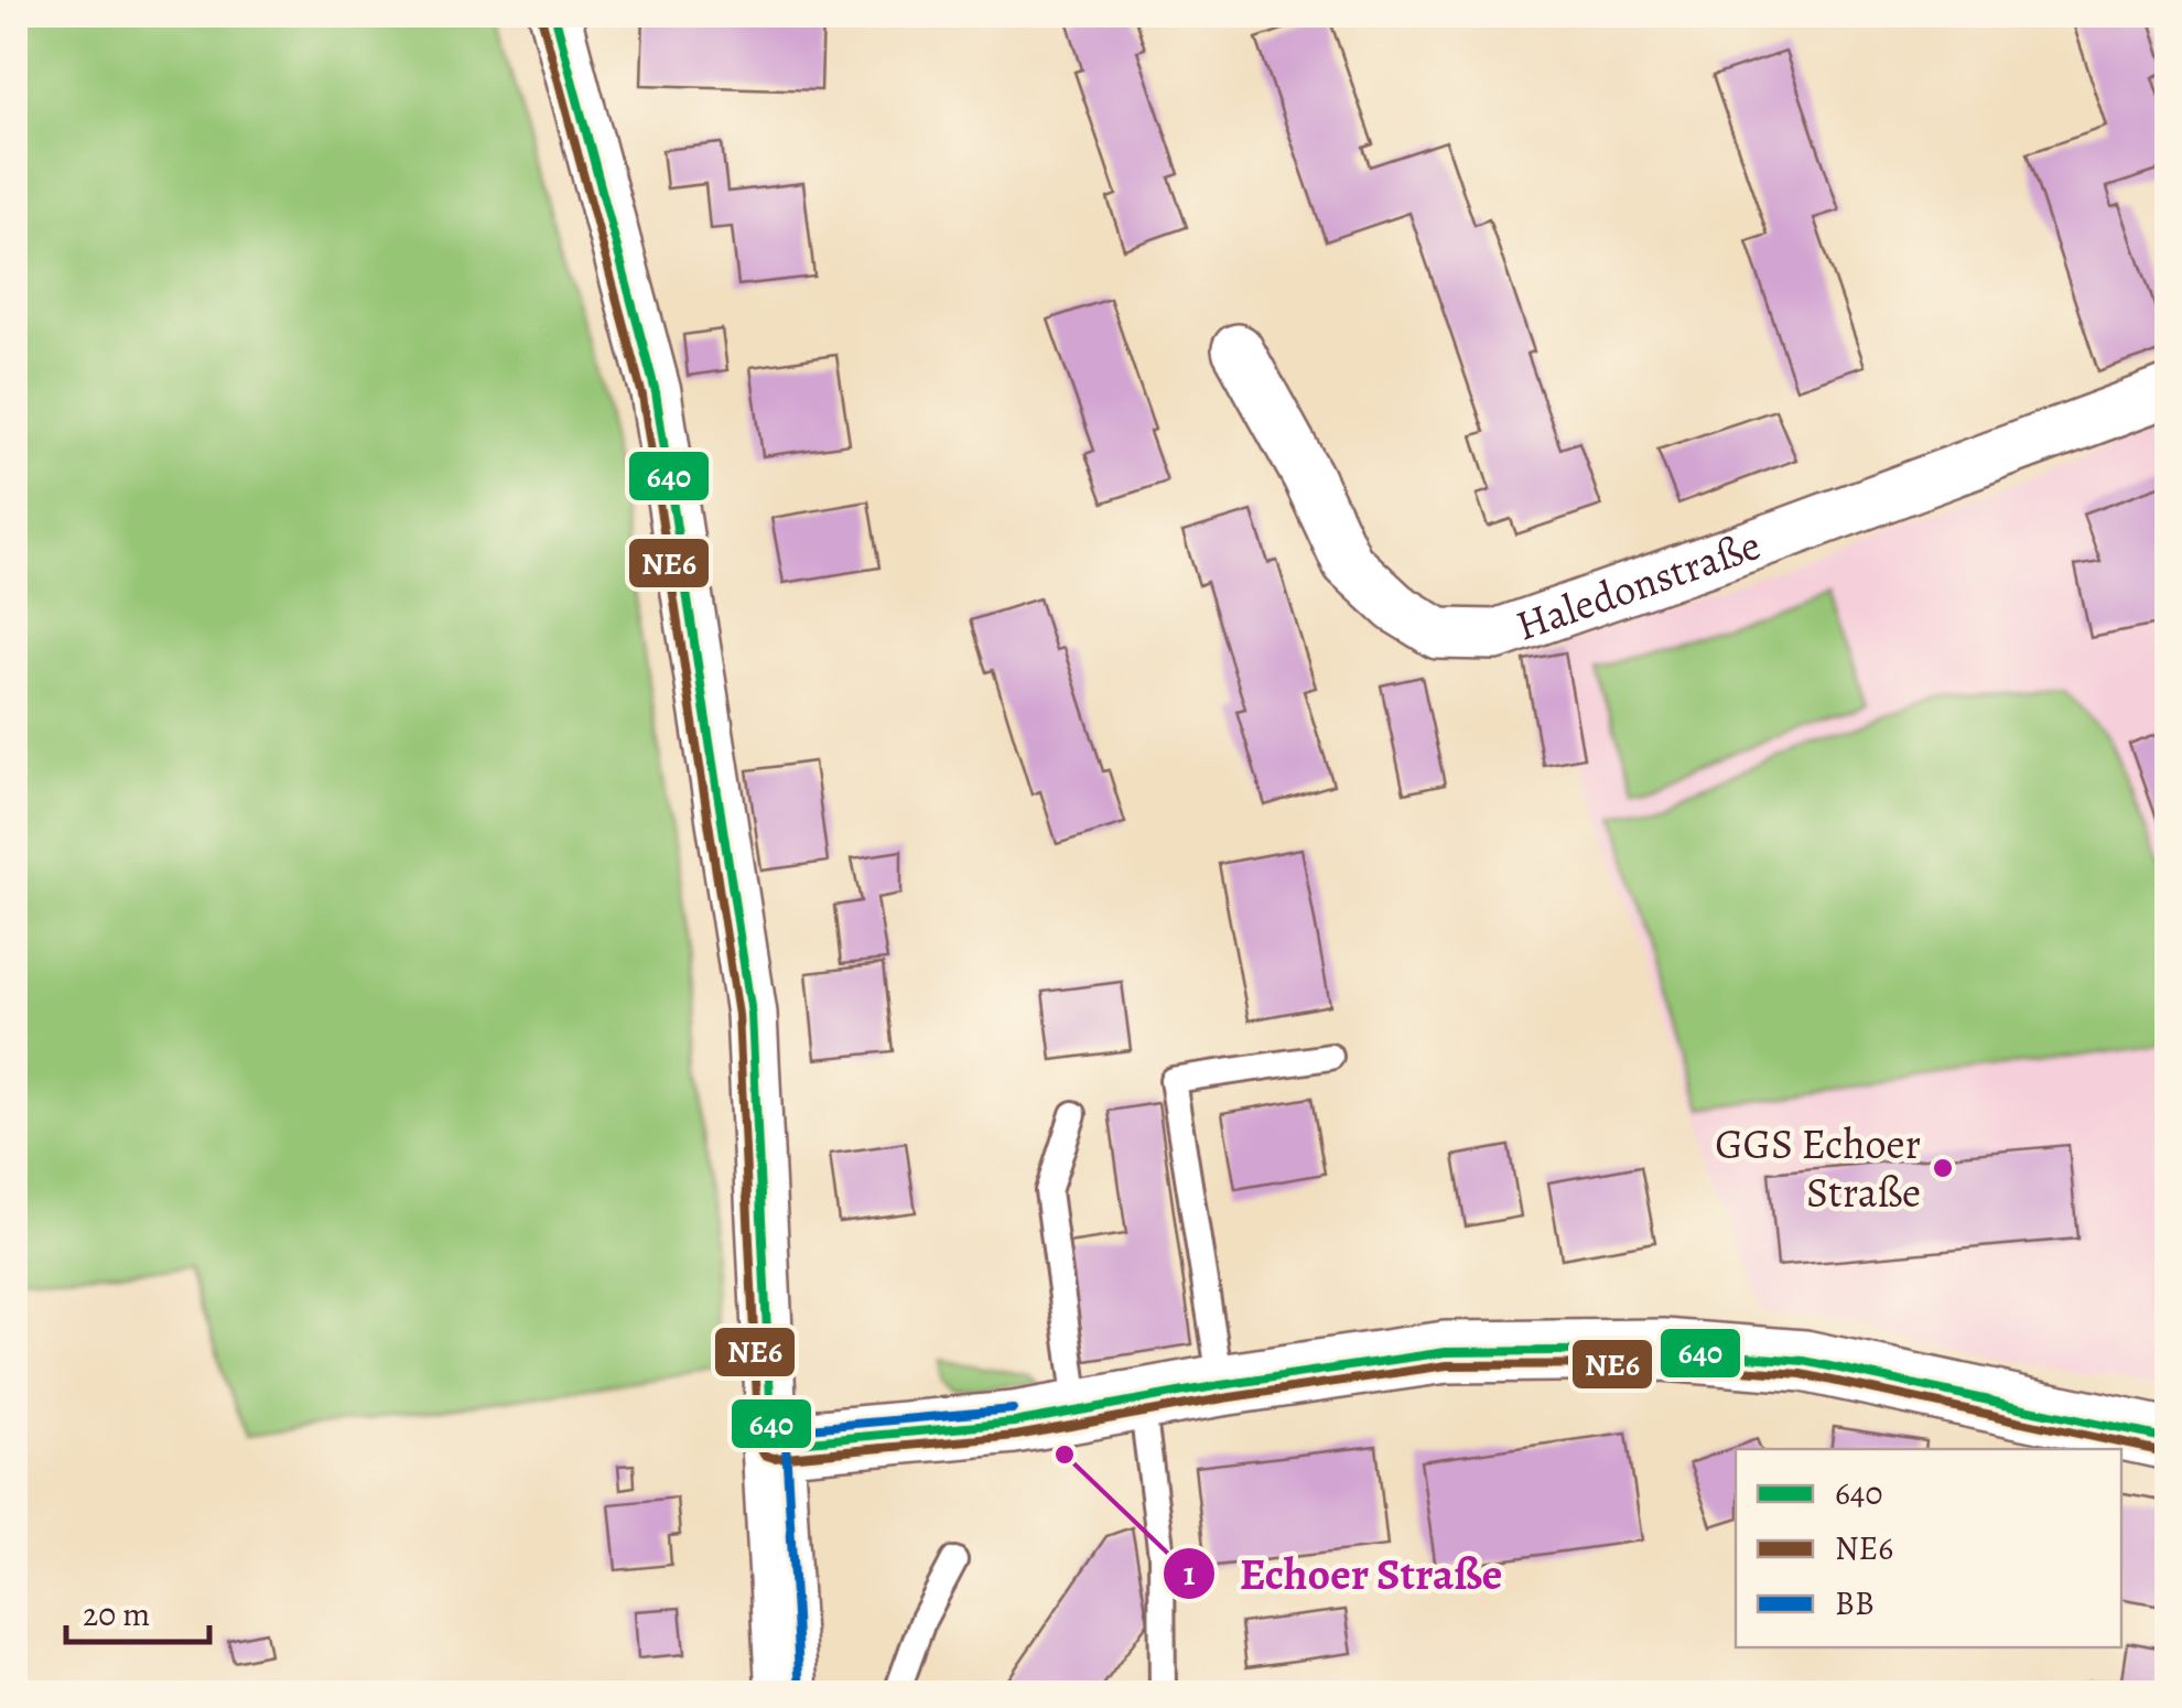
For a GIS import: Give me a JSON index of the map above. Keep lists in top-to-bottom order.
{
  "streets": {
    "street": ["Haledonstraße"]
  },
  "places": ["GGS Echoer Straße", "Echoer Straße"],
  "lines": ["transit line 640", "transit line NE6", "transit line BB"],
  "legend": ["640", "NE6", "BB"],
  "scale_bar": "20 m"
}
